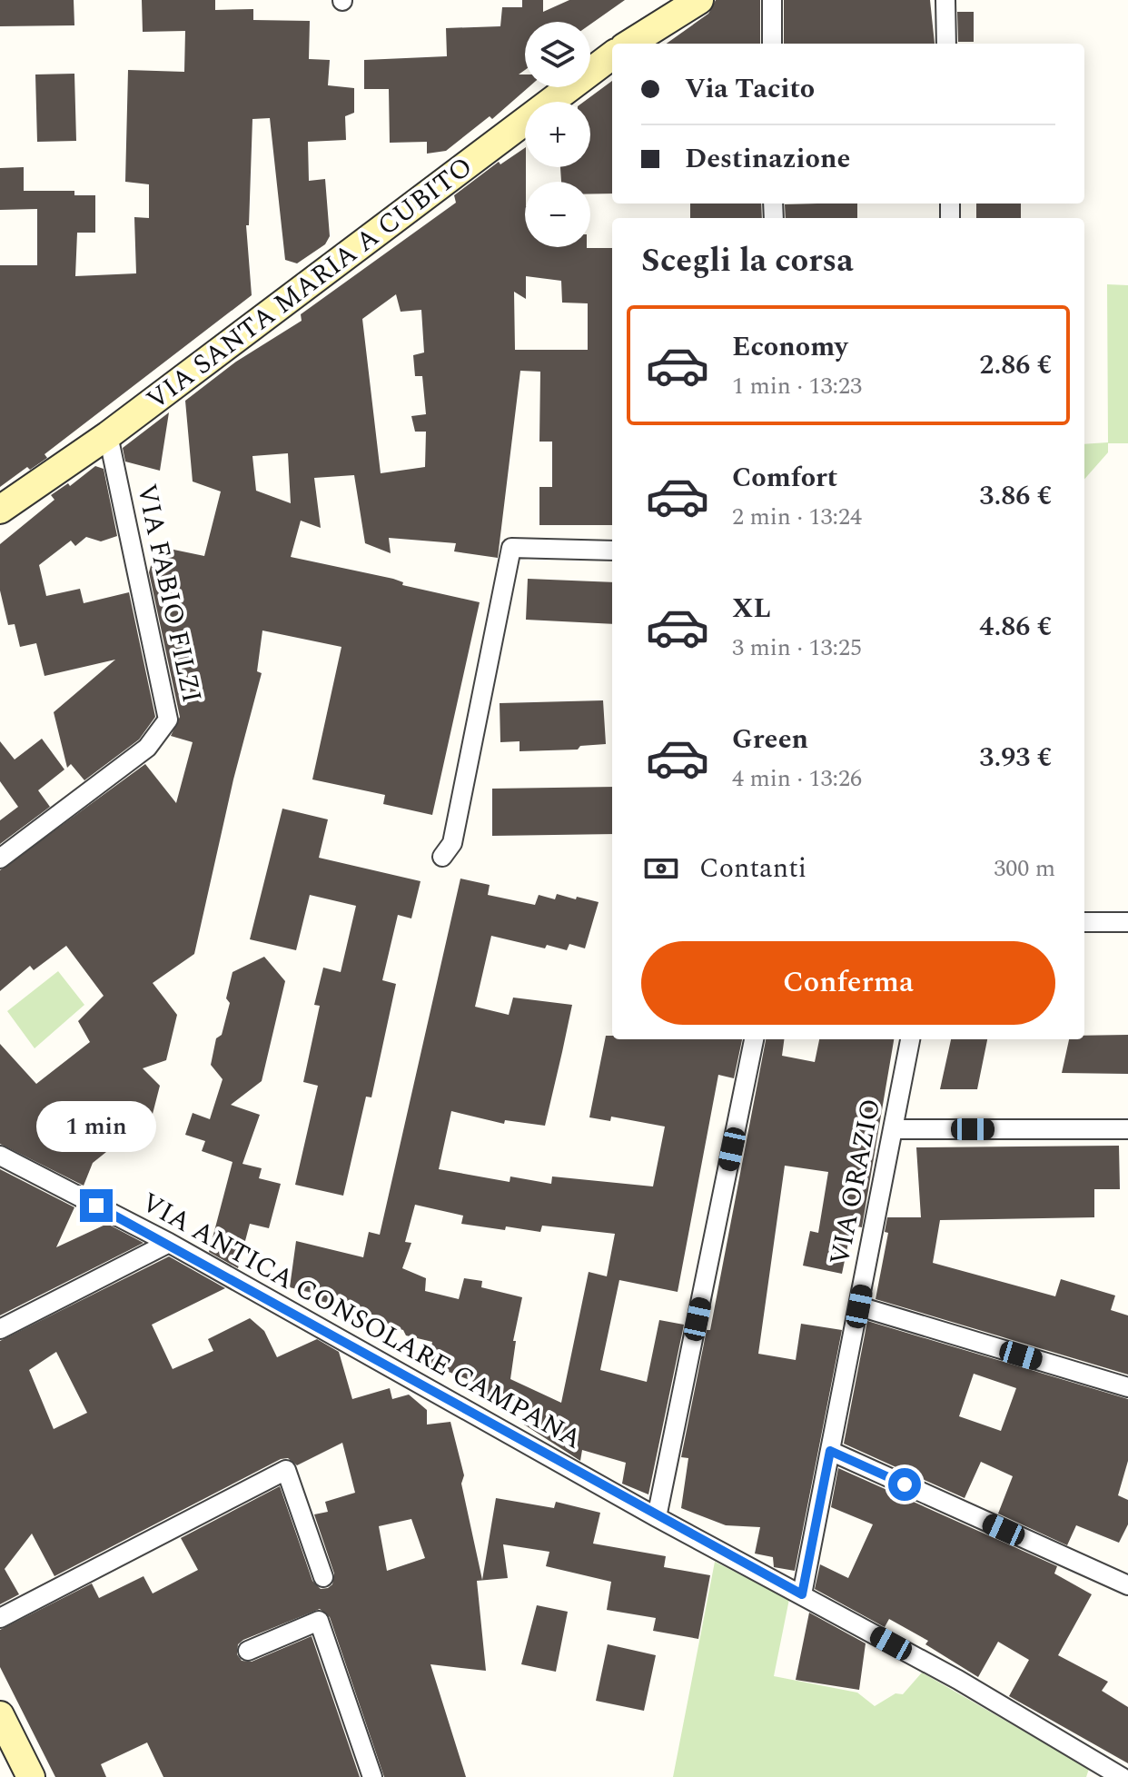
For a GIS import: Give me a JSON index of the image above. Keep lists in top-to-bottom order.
{
  "streets": {
    "main road": ["VIA SANTA MARIA A CUBITO"],
    "street": ["VIA FABIO FILZI", "VIA ORAZIO", "VIA ANTICA CONSOLARE CAMPANA"]
  },
  "crossings": [
    ["VIA SANTA MARIA A CUBITO", "VIA FABIO FILZI"],
    ["VIA ORAZIO", "VIA ANTICA CONSOLARE CAMPANA"]
  ],
  "page": {
    "map_buttons": ["+", "−"],
    "banner": ["Via Tacito", "Destinazione"],
    "heading": "Scegli la corsa",
    "list": [
      {
        "name": "Economy",
        "note": "1 min · 13:23",
        "value": "2.86 €"
      },
      {
        "name": "Comfort",
        "note": "2 min · 13:24",
        "value": "3.86 €"
      },
      {
        "name": "XL",
        "note": "3 min · 13:25",
        "value": "4.86 €"
      },
      {
        "name": "Green",
        "note": "4 min · 13:26",
        "value": "3.93 €"
      }
    ],
    "pay": ["Contanti", "300 m"],
    "buttons": "Conferma",
    "bubble": "1 min"
  }
}
